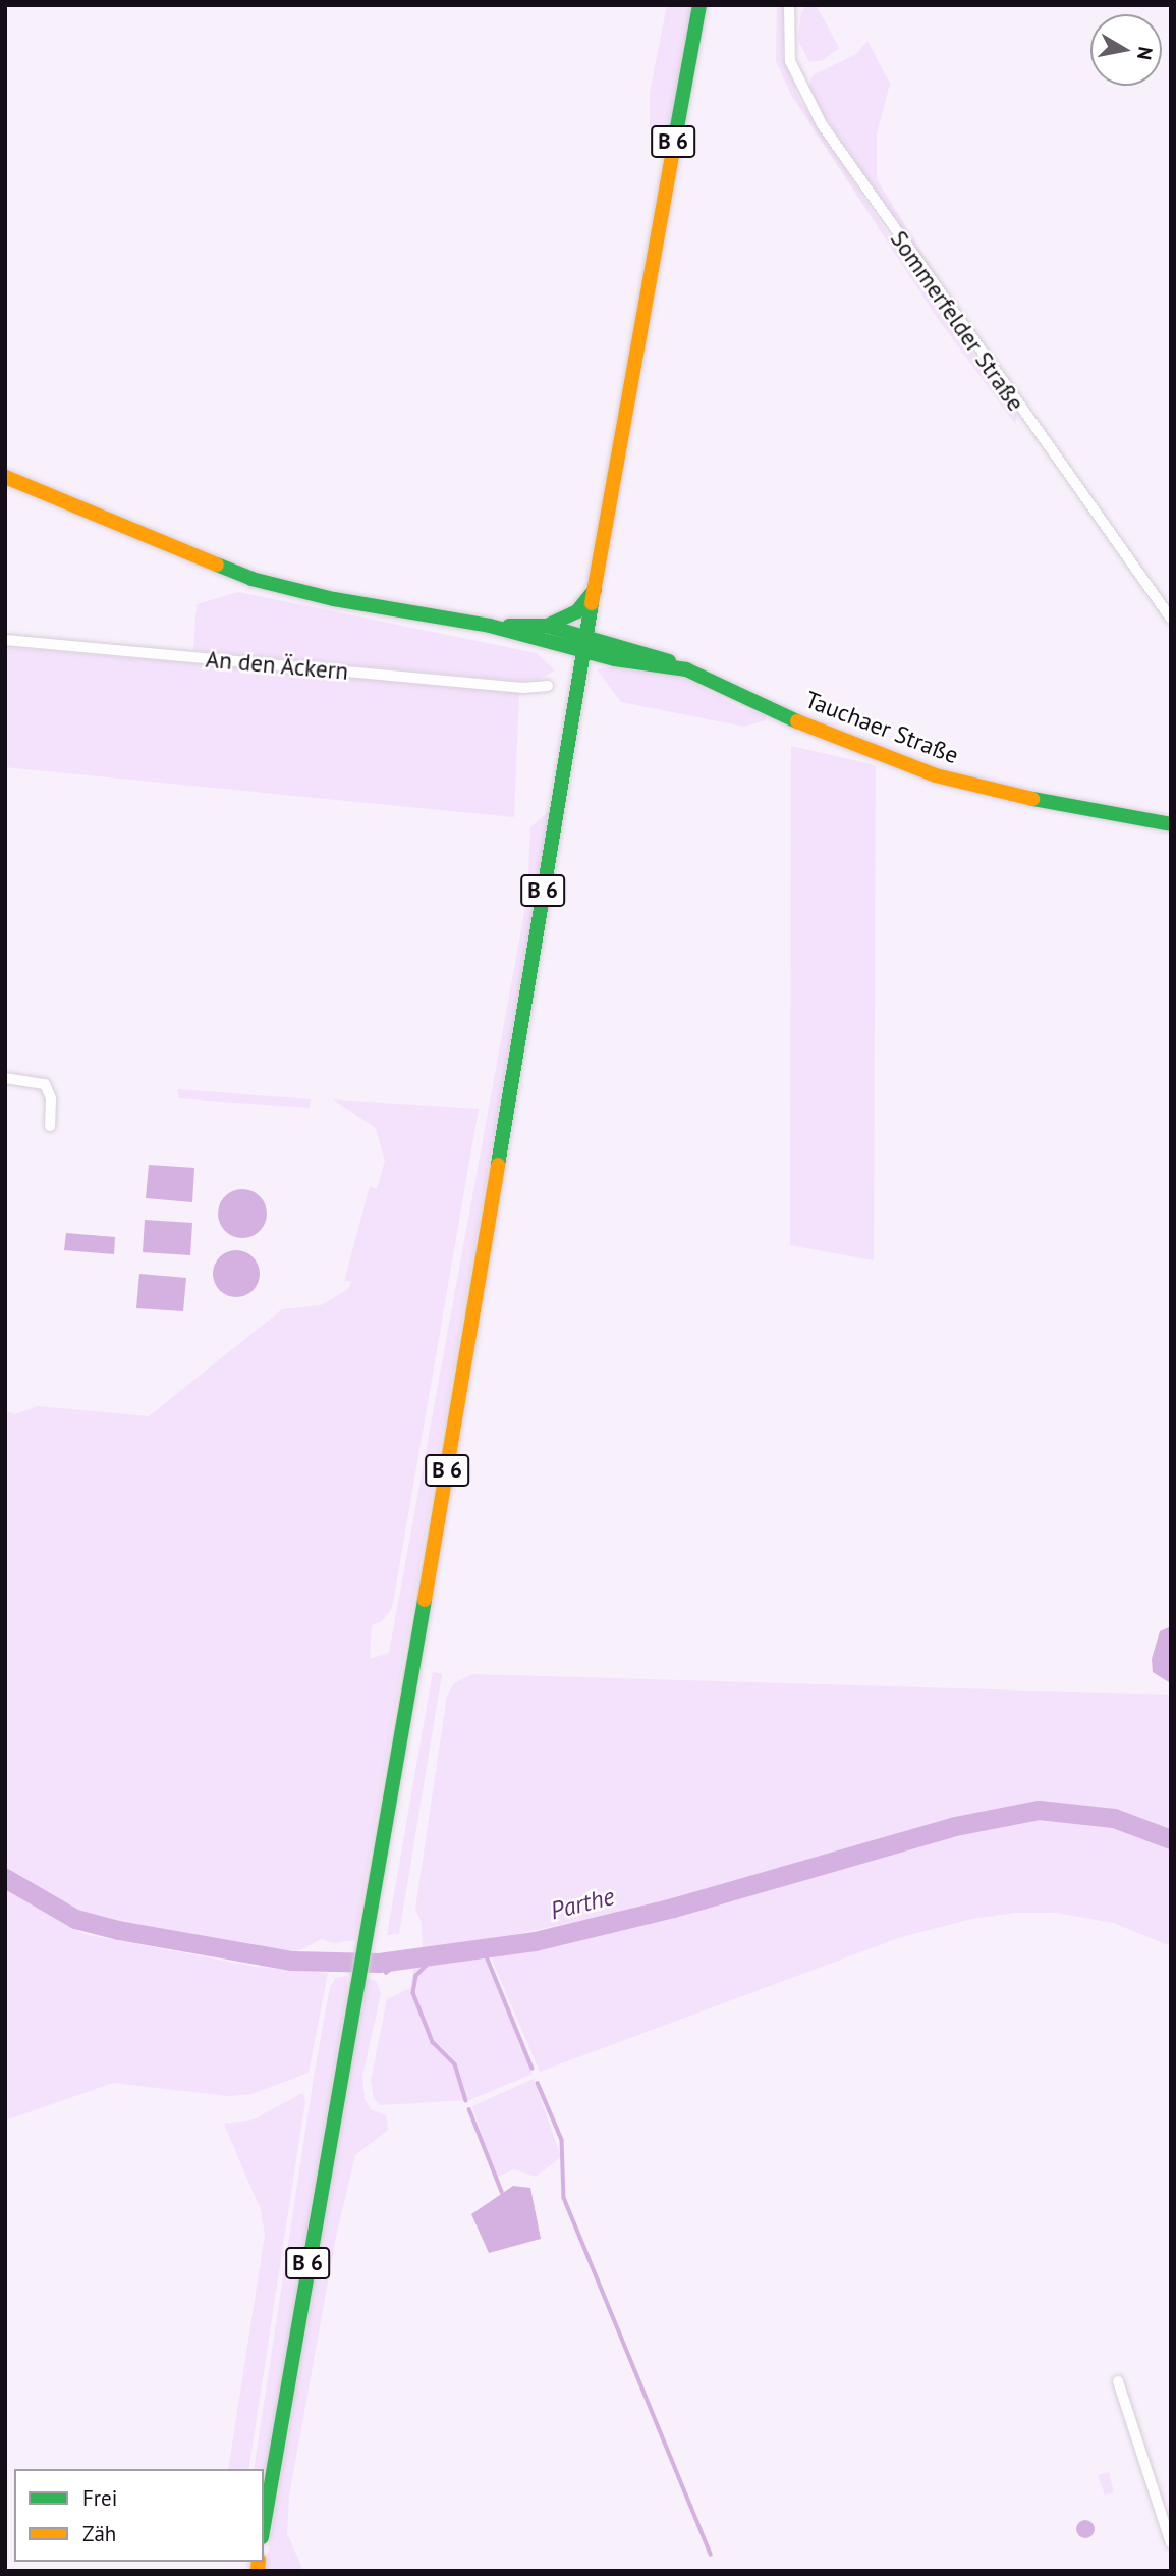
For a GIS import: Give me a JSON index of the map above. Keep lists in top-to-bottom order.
{
  "streets": {
    "main road": ["B 6", "Tauchaer Straße"],
    "street": ["Sommerfelder Straße", "An den Äckern"]
  },
  "crossings": [
    ["B 6", "Tauchaer Straße"]
  ],
  "water": ["Parthe"],
  "legend": ["Frei", "Zäh"],
  "north": "right"
}
